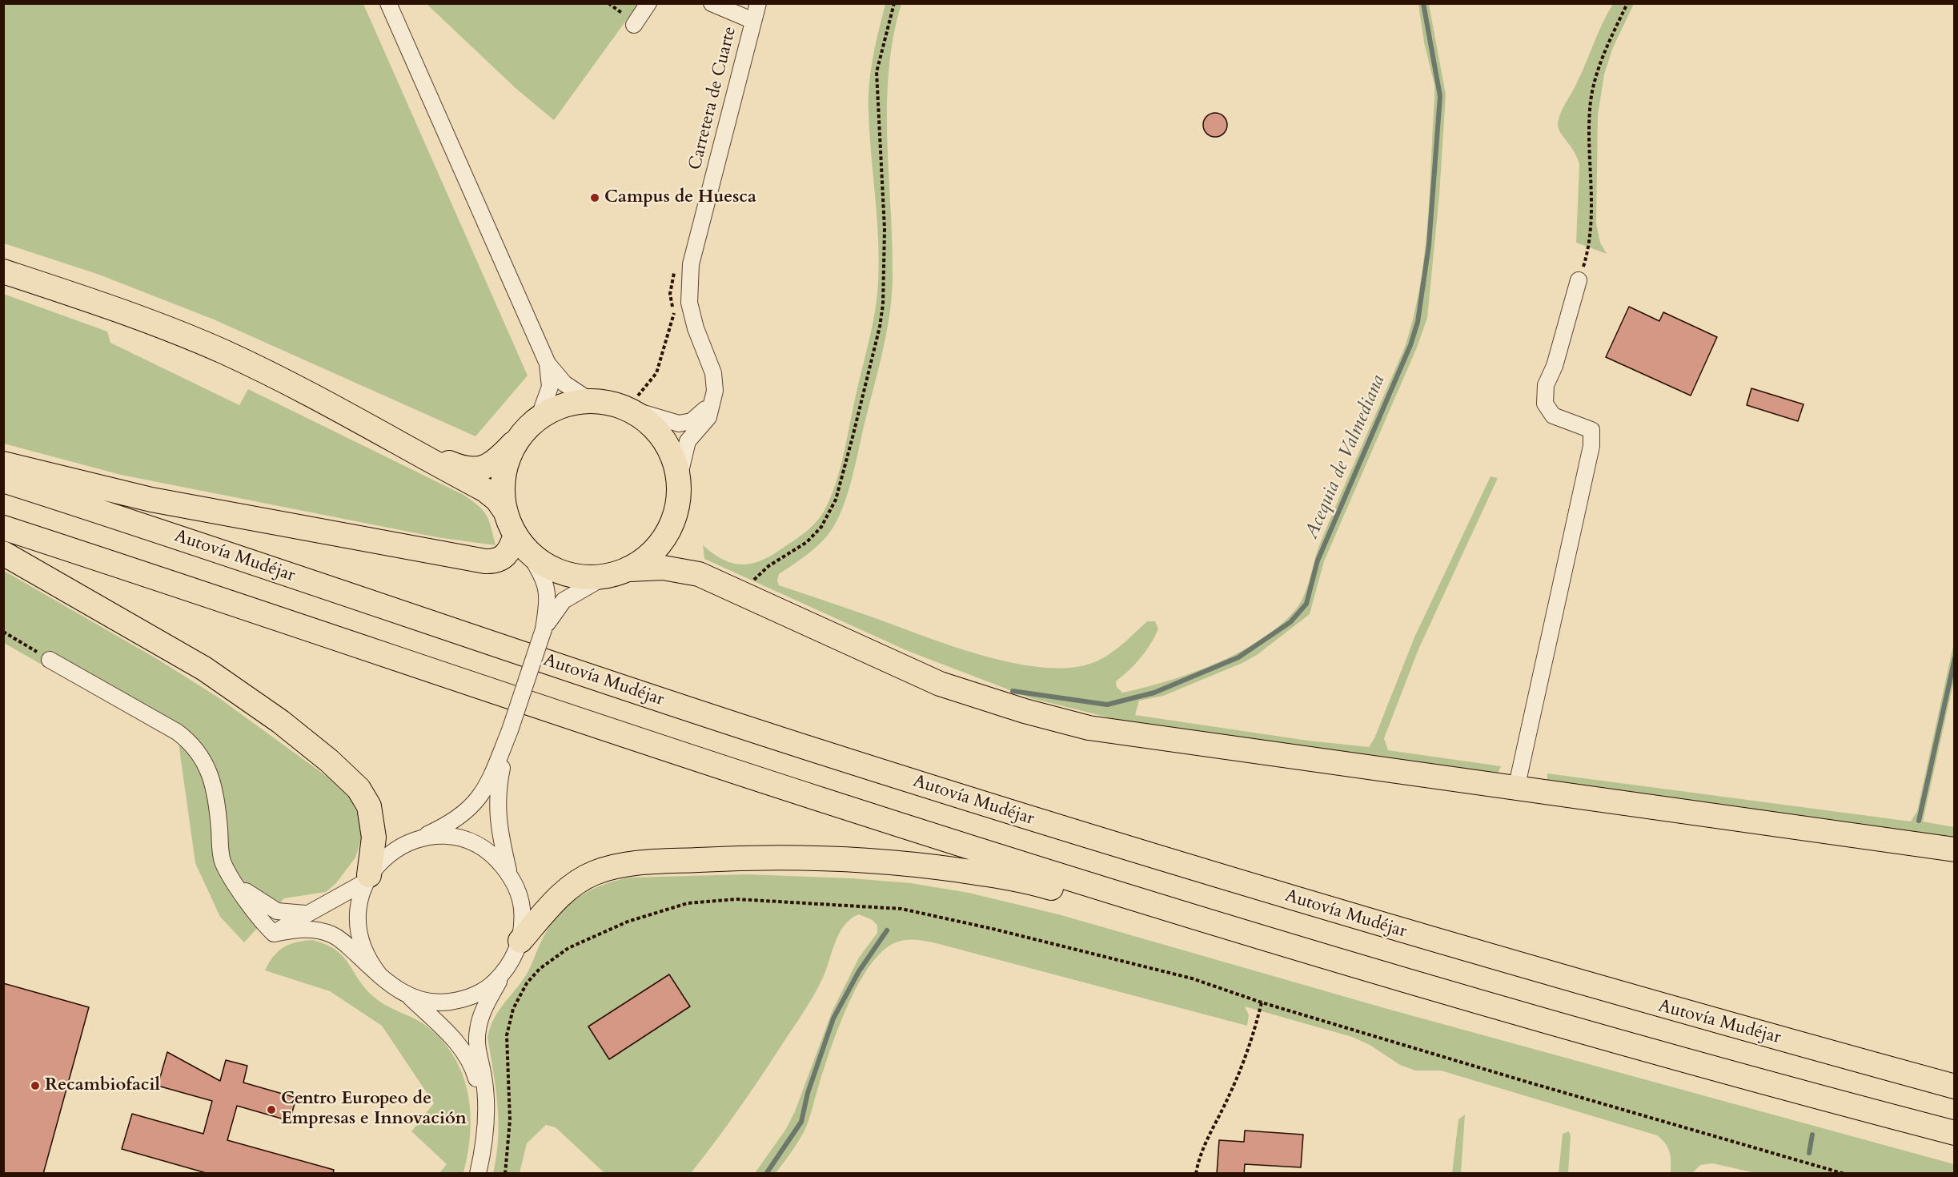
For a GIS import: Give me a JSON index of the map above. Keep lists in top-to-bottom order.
{
  "streets": {
    "highway": ["Autovía Mudéjar"],
    "street": ["Carretera de Cuarte"]
  },
  "water": ["Acequia de Valmediana"],
  "places": ["Campus de Huesca", "Recambiofacil", "Centro Europeo de Empresas e Innovación"]
}
